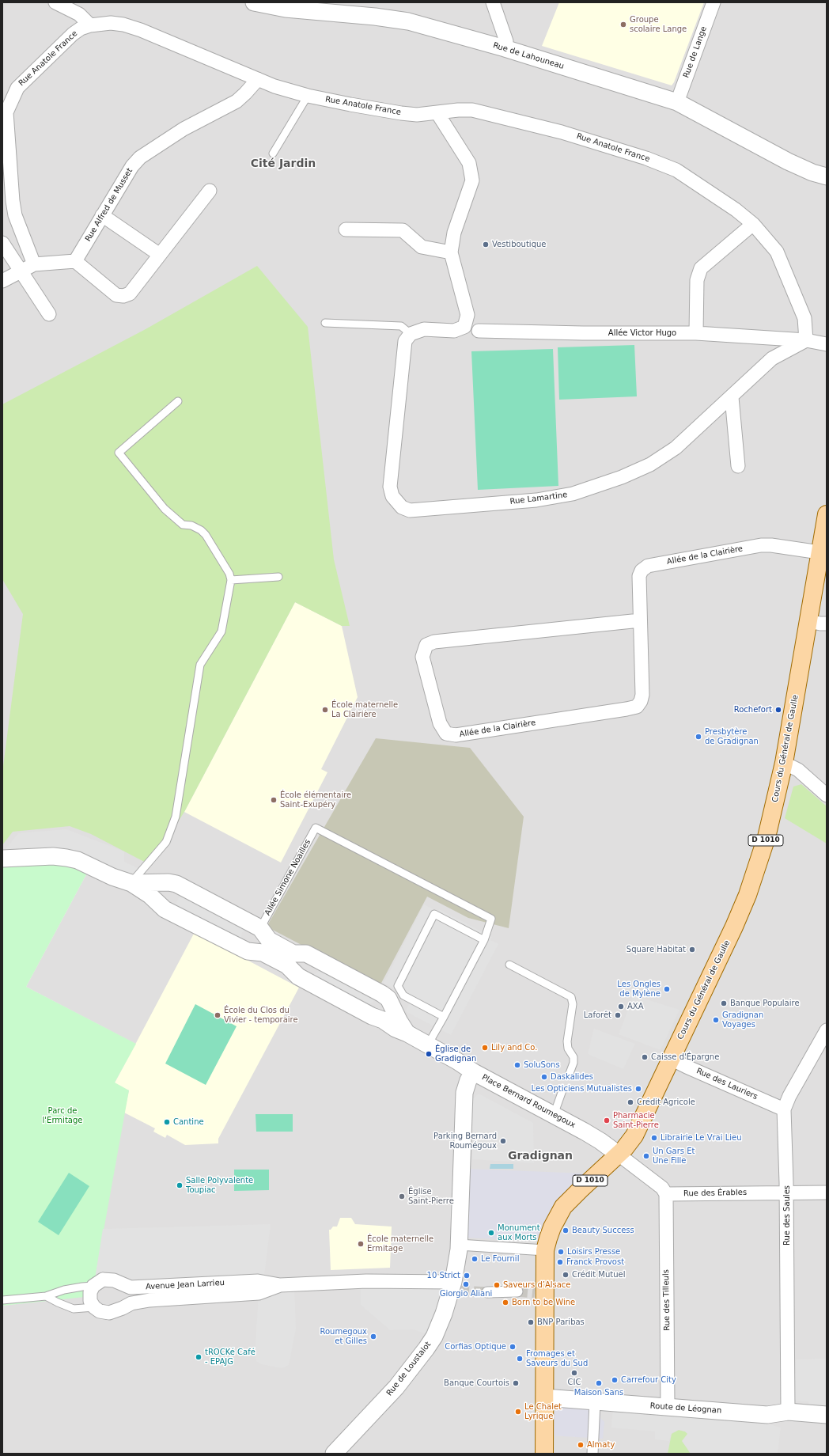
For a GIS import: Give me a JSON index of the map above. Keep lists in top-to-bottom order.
{
  "streets": {
    "main road": ["Cours du Général de Gaulle", "D 1010"],
    "street": [
      "Rue de Lange",
      "Rue de Lahouneau",
      "Rue Anatole France",
      "Rue Alfred de Musset",
      "Allée Victor Hugo",
      "Rue Lamartine",
      "Allée de la Clairière",
      "Rue des Lauriers",
      "Place Bernard Roumegoux",
      "Rue des Érables",
      "Rue des Saules",
      "Avenue Jean Larrieu",
      "Rue des Tilleuls",
      "Rue de Loustalot",
      "Route de Léognan"
    ],
    "lane": ["Allée Simone Noailles"]
  },
  "crossings": [
    ["Rue de Lange", "Rue de Lahouneau"],
    ["Rue Anatole France", "Rue Alfred de Musset"],
    ["Rue Anatole France", "Allée Victor Hugo"],
    ["Rue Anatole France", "Rue Lamartine"],
    ["Allée Victor Hugo", "Rue Lamartine"],
    ["Allée de la Clairière", "Cours du Général de Gaulle"],
    ["Cours du Général de Gaulle", "Rue des Lauriers"],
    ["Cours du Général de Gaulle", "Place Bernard Roumegoux"],
    ["Cours du Général de Gaulle", "Route de Léognan"],
    ["Rue des Lauriers", "Rue des Saules"],
    ["Place Bernard Roumegoux", "Rue de Loustalot"],
    ["Rue des Érables", "Rue des Saules"],
    ["Rue des Érables", "Rue des Tilleuls"],
    ["Rue des Saules", "Route de Léognan"],
    ["Avenue Jean Larrieu", "Rue de Loustalot"],
    ["Rue des Tilleuls", "Route de Léognan"]
  ],
  "districts": ["Cité Jardin", "Gradignan"],
  "parks": ["Parc de l'Ermitage"],
  "places": [
    "Groupe scolaire Lange",
    "Vestiboutique",
    "École maternelle La Clairière",
    "Rochefort",
    "Presbytère de Gradignan",
    "École élémentaire Saint-Exupéry",
    "Square Habitat",
    "Les Ongles de Mylène",
    "Banque Populaire",
    "AXA",
    "École du Clos du Vivier - temporaire",
    "Laforêt",
    "Gradignan Voyages",
    "Lily and Co.",
    "Église de Gradignan",
    "Caisse d'Épargne",
    "SoluSons",
    "Daskalides",
    "Les Opticiens Mutualistes",
    "Crédit Agricole",
    "Pharmacie Saint-Pierre",
    "Cantine",
    "Librairie Le Vrai Lieu",
    "Parking Bernard Roumégoux",
    "Un Gars Et Une Fille",
    "Salle Polyvalente Toupiac",
    "Église Saint-Pierre",
    "Beauty Success",
    "Monument aux Morts",
    "École maternelle Ermitage",
    "Loisirs Presse",
    "Le Fournil",
    "Franck Provost",
    "Crédit Mutuel",
    "10 Strict",
    "Giorgio Aliani",
    "Saveurs d’Alsace",
    "Born to be Wine",
    "BNP Paribas",
    "Roumegoux et Gilles",
    "Corfias Optique",
    "tROCKé Café - EPAJG",
    "Fromages et Saveurs du Sud",
    "CIC",
    "Carrefour City",
    "Banque Courtois",
    "Maison Sans",
    "Le Chalet Lyrique",
    "Almaty"
  ]
}
